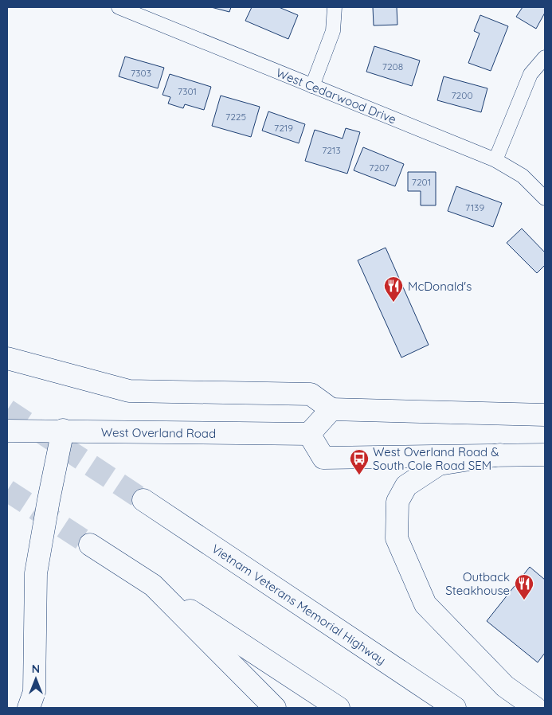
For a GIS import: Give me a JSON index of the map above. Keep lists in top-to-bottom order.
{
  "streets": {
    "main road": ["West Overland Road", "Vietnam Veterans Memorial Highway"],
    "street": ["West Cedarwood Drive"]
  },
  "places": {
    "restaurant": ["McDonald's", "Outback Steakhouse"],
    "bus stop": ["West Overland Road & South Cole Road SEM"]
  },
  "house_numbers": [
    "7208",
    "7303",
    "7301",
    "7200",
    "7225",
    "7219",
    "7213",
    "7207",
    "7201",
    "7139"
  ],
  "north": "top"
}
